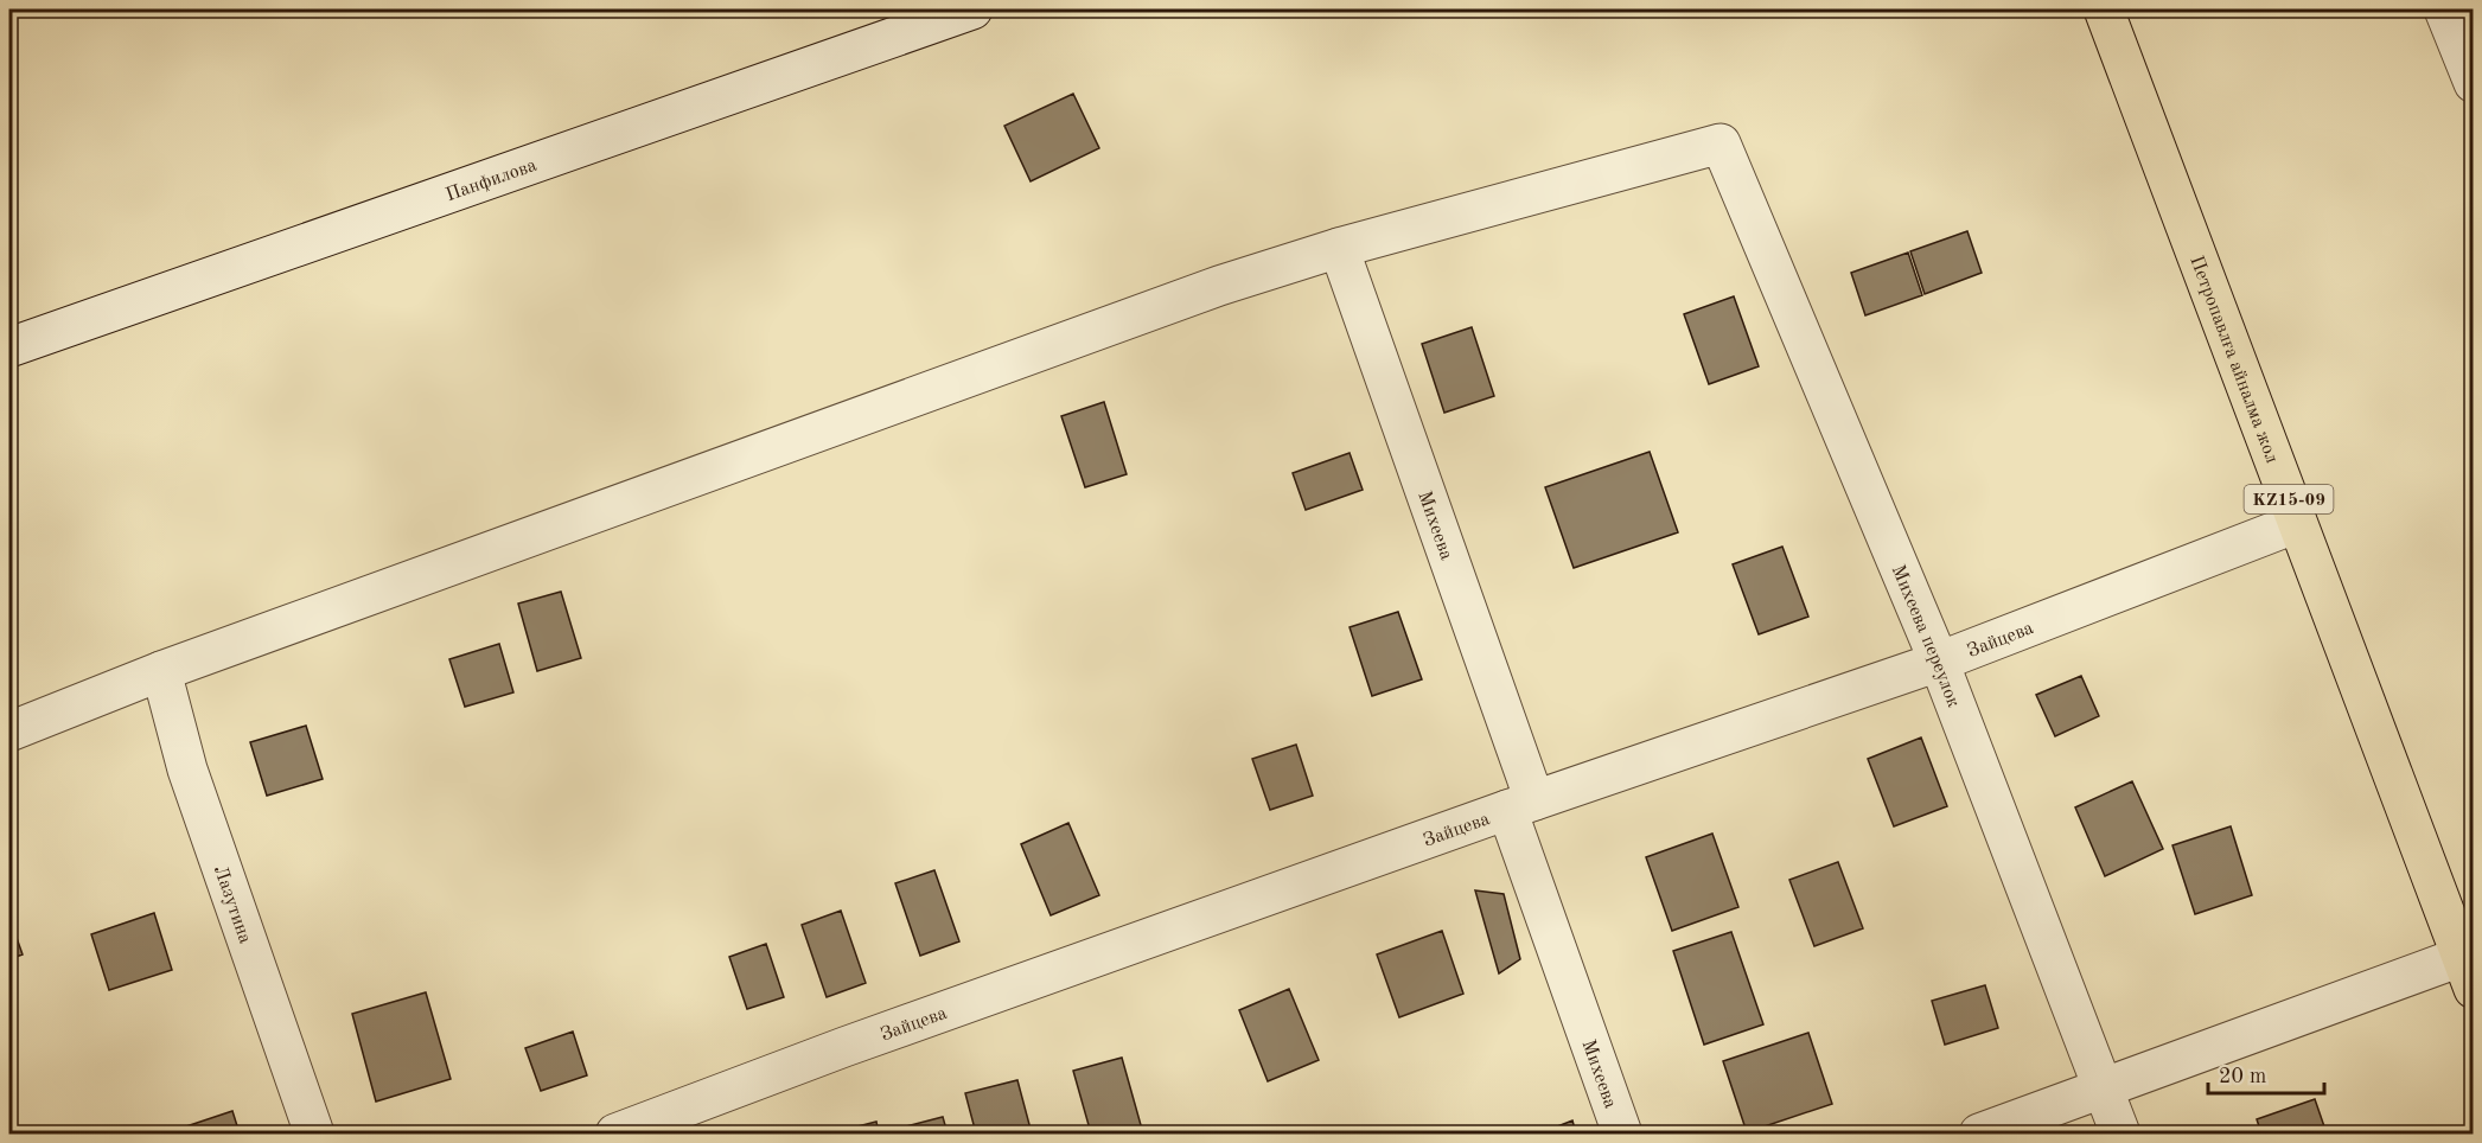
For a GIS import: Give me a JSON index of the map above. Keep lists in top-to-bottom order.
{
  "streets": {
    "highway": ["Петропавлға айналма жол", "KZ15-09"],
    "street": [
      "Панфилова",
      "Михеева",
      "Михеева переулок",
      "Зайцева",
      "Лазутина"
    ]
  },
  "crossings": [
    ["Петропавлға айналма жол", "Зайцева"],
    ["Михеева", "Михеева переулок"],
    ["Михеева", "Зайцева"],
    ["Михеева переулок", "Зайцева"]
  ],
  "scale_bar": "20 m"
}
